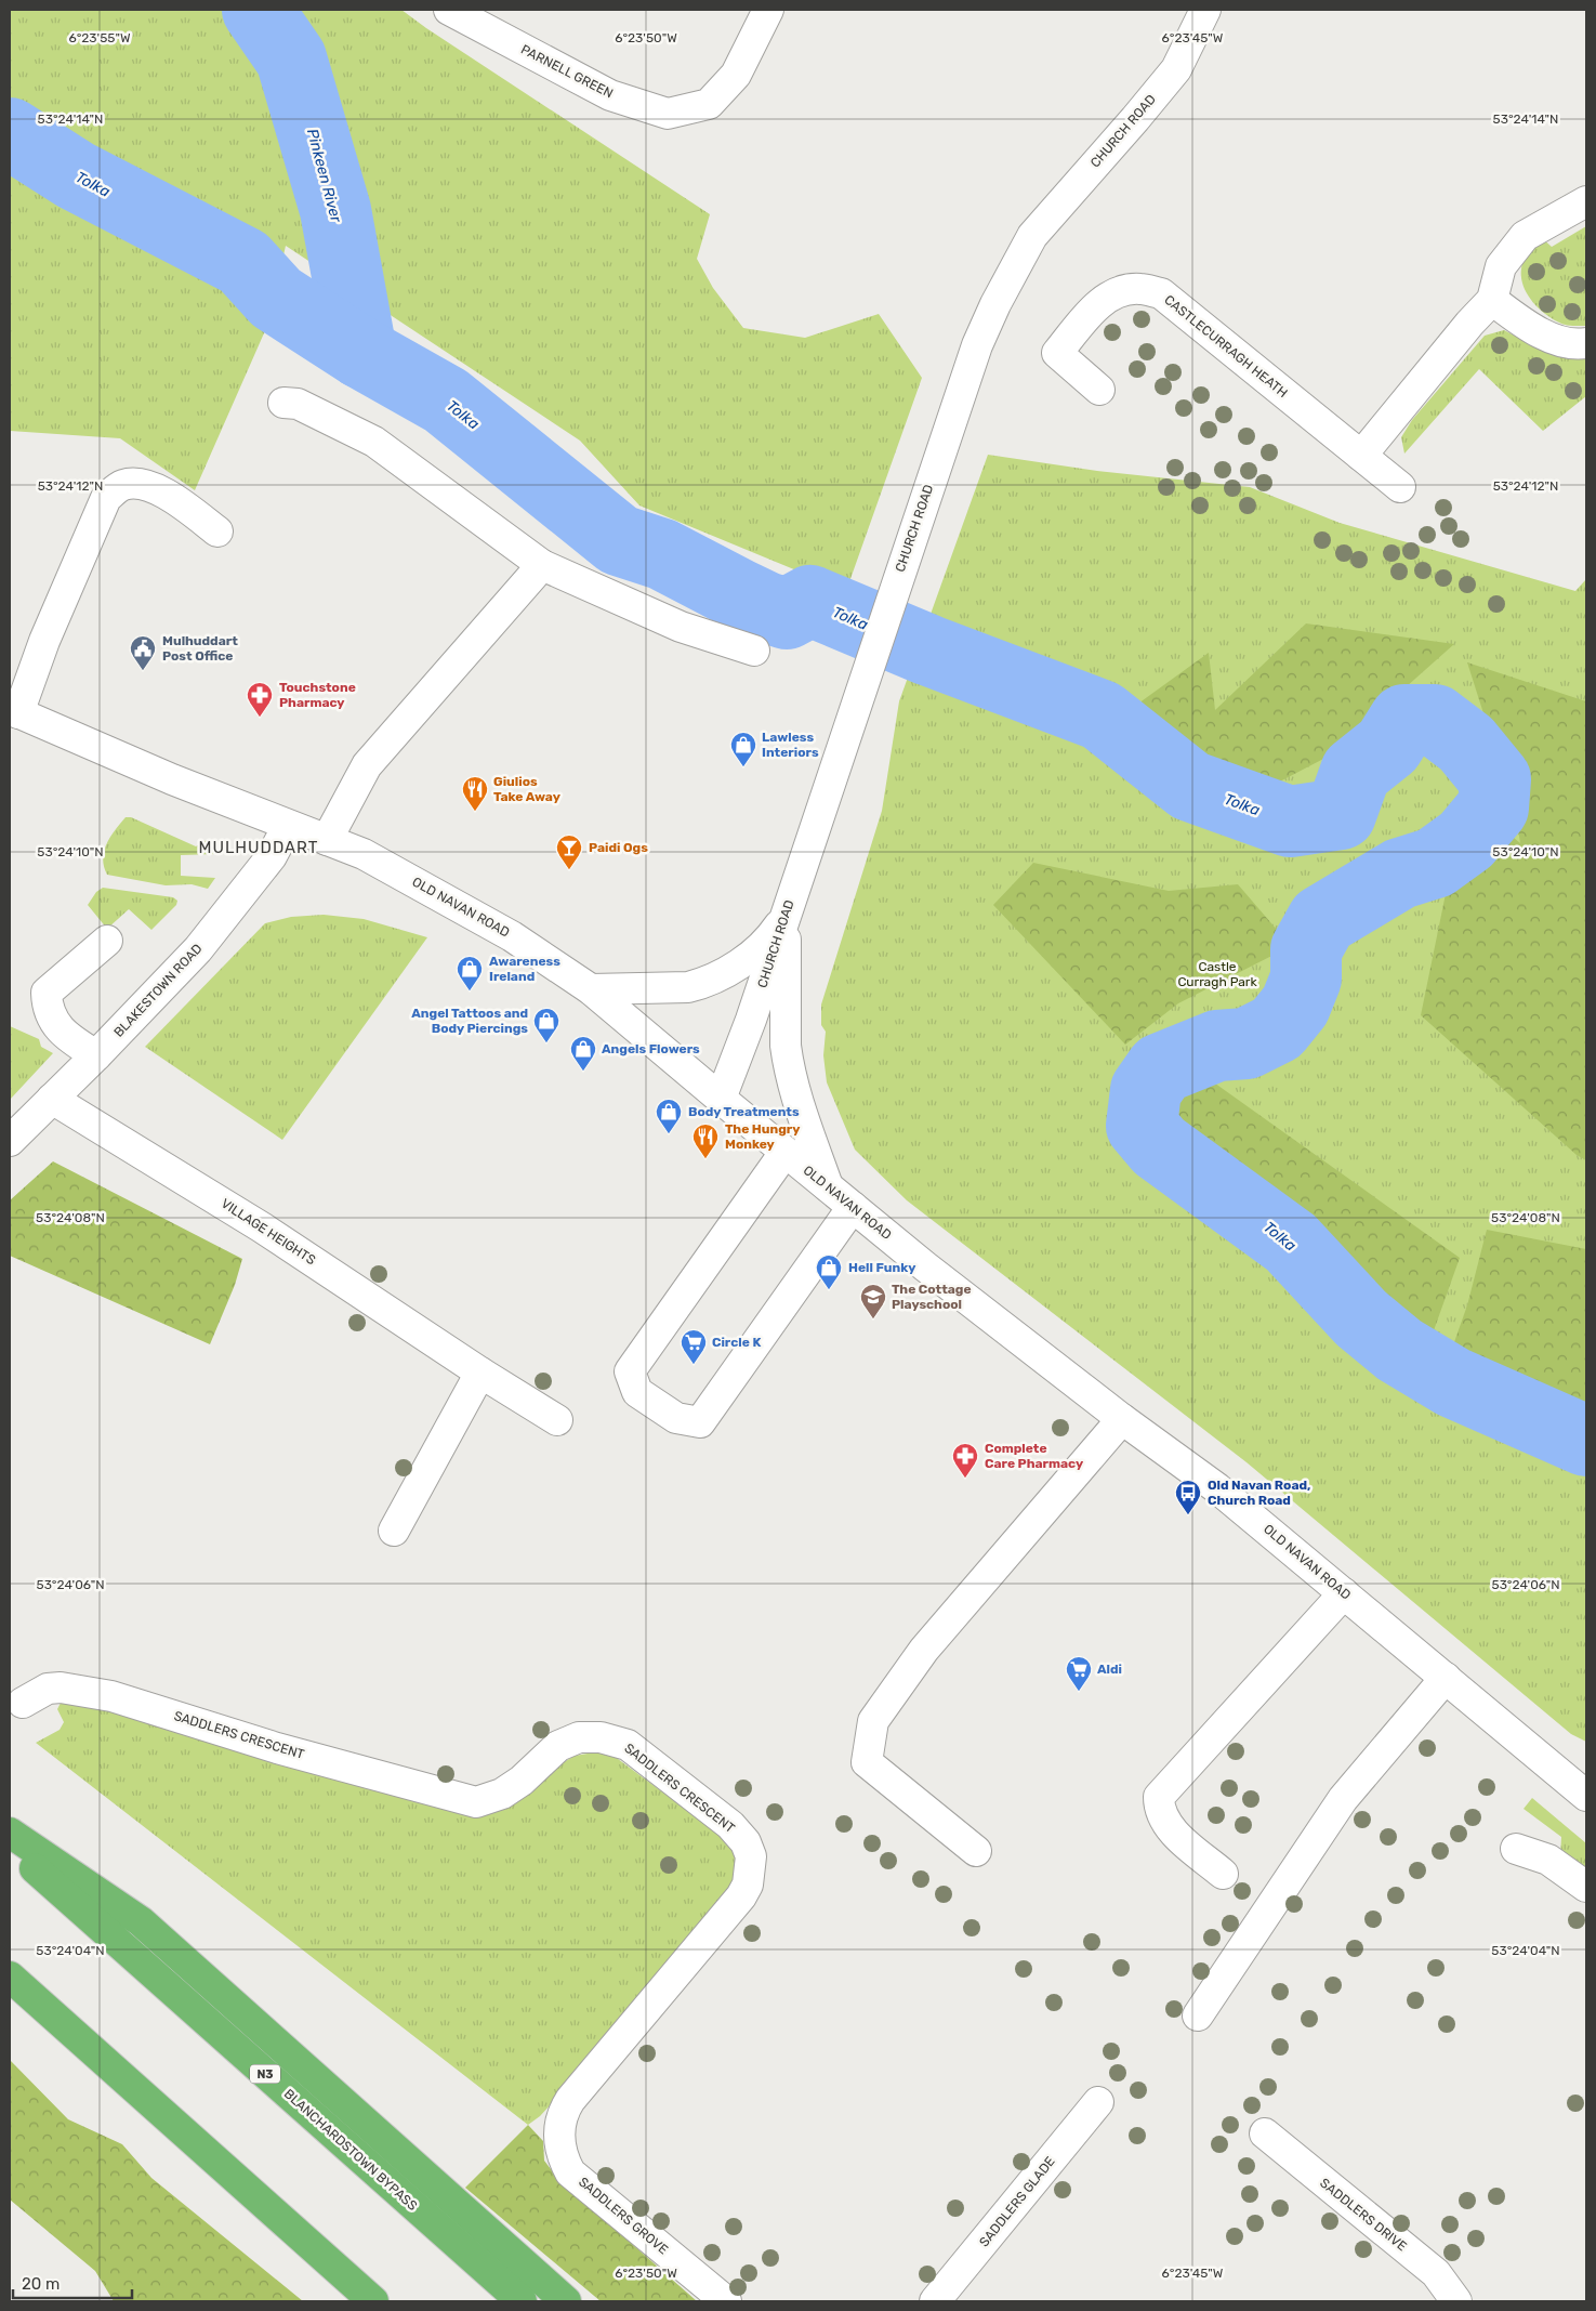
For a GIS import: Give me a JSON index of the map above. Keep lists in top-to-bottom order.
{
  "streets": {
    "highway": ["N3", "BLANCHARDSTOWN BYPASS"],
    "street": [
      "PARNELL GREEN",
      "CHURCH ROAD",
      "CASTLECURRAGH HEATH",
      "OLD NAVAN ROAD",
      "BLAKESTOWN ROAD",
      "VILLAGE HEIGHTS",
      "SADDLERS CRESCENT",
      "SADDLERS GLADE",
      "SADDLERS DRIVE",
      "SADDLERS GROVE"
    ]
  },
  "crossings": [
    ["CHURCH ROAD", "OLD NAVAN ROAD"],
    ["OLD NAVAN ROAD", "BLAKESTOWN ROAD"],
    ["BLAKESTOWN ROAD", "VILLAGE HEIGHTS"],
    ["SADDLERS CRESCENT", "SADDLERS GROVE"]
  ],
  "districts": ["MULHUDDART"],
  "water": ["Pinkeen River", "Tolka"],
  "parks": ["Castle Curragh Park"],
  "places": {
    "public building": ["Mulhuddart Post Office"],
    "pharmacy": ["Touchstone Pharmacy", "Complete Care Pharmacy"],
    "shop": [
      "Lawless Interiors",
      "Awareness Ireland",
      "Angel Tattoos and Body Piercings",
      "Angels Flowers",
      "Body Treatments",
      "Hell Funky"
    ],
    "restaurant": ["Giulios Take Away", "The Hungry Monkey"],
    "bar": ["Paidi Ogs"],
    "school or university": ["The Cottage Playschool"],
    "supermarket": ["Circle K", "Aldi"],
    "bus stop": ["Old Navan Road, Church Road"]
  },
  "scale_bar": "20 m",
  "coordinates": [
    "6°23'55\"W",
    "6°23'50\"W",
    "6°23'45\"W",
    "53°24'14\"N",
    "53°24'12\"N",
    "53°24'10\"N",
    "53°24'08\"N",
    "53°24'06\"N",
    "53°24'04\"N"
  ]
}
